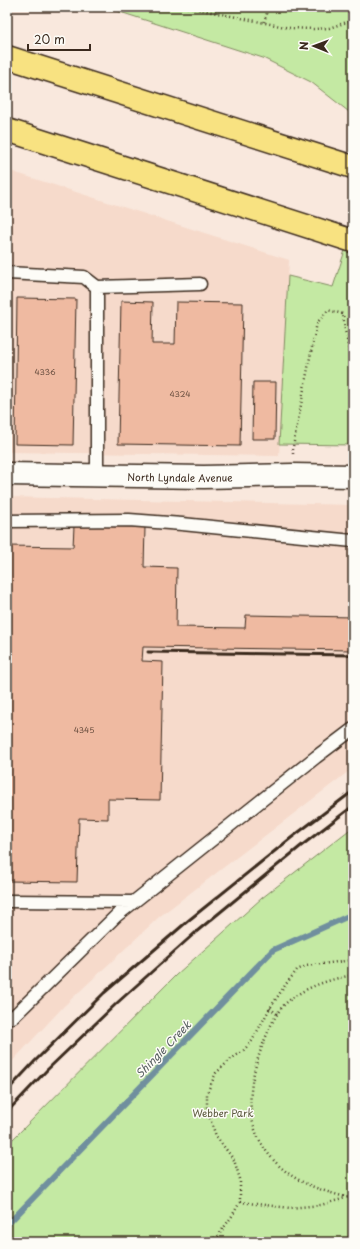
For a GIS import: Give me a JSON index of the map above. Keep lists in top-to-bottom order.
{
  "streets": {
    "street": ["North Lyndale Avenue"]
  },
  "water": ["Shingle Creek"],
  "parks": ["Webber Park"],
  "house_numbers": ["4336", "4324", "4345"],
  "scale_bar": "20 m",
  "north": "left"
}
